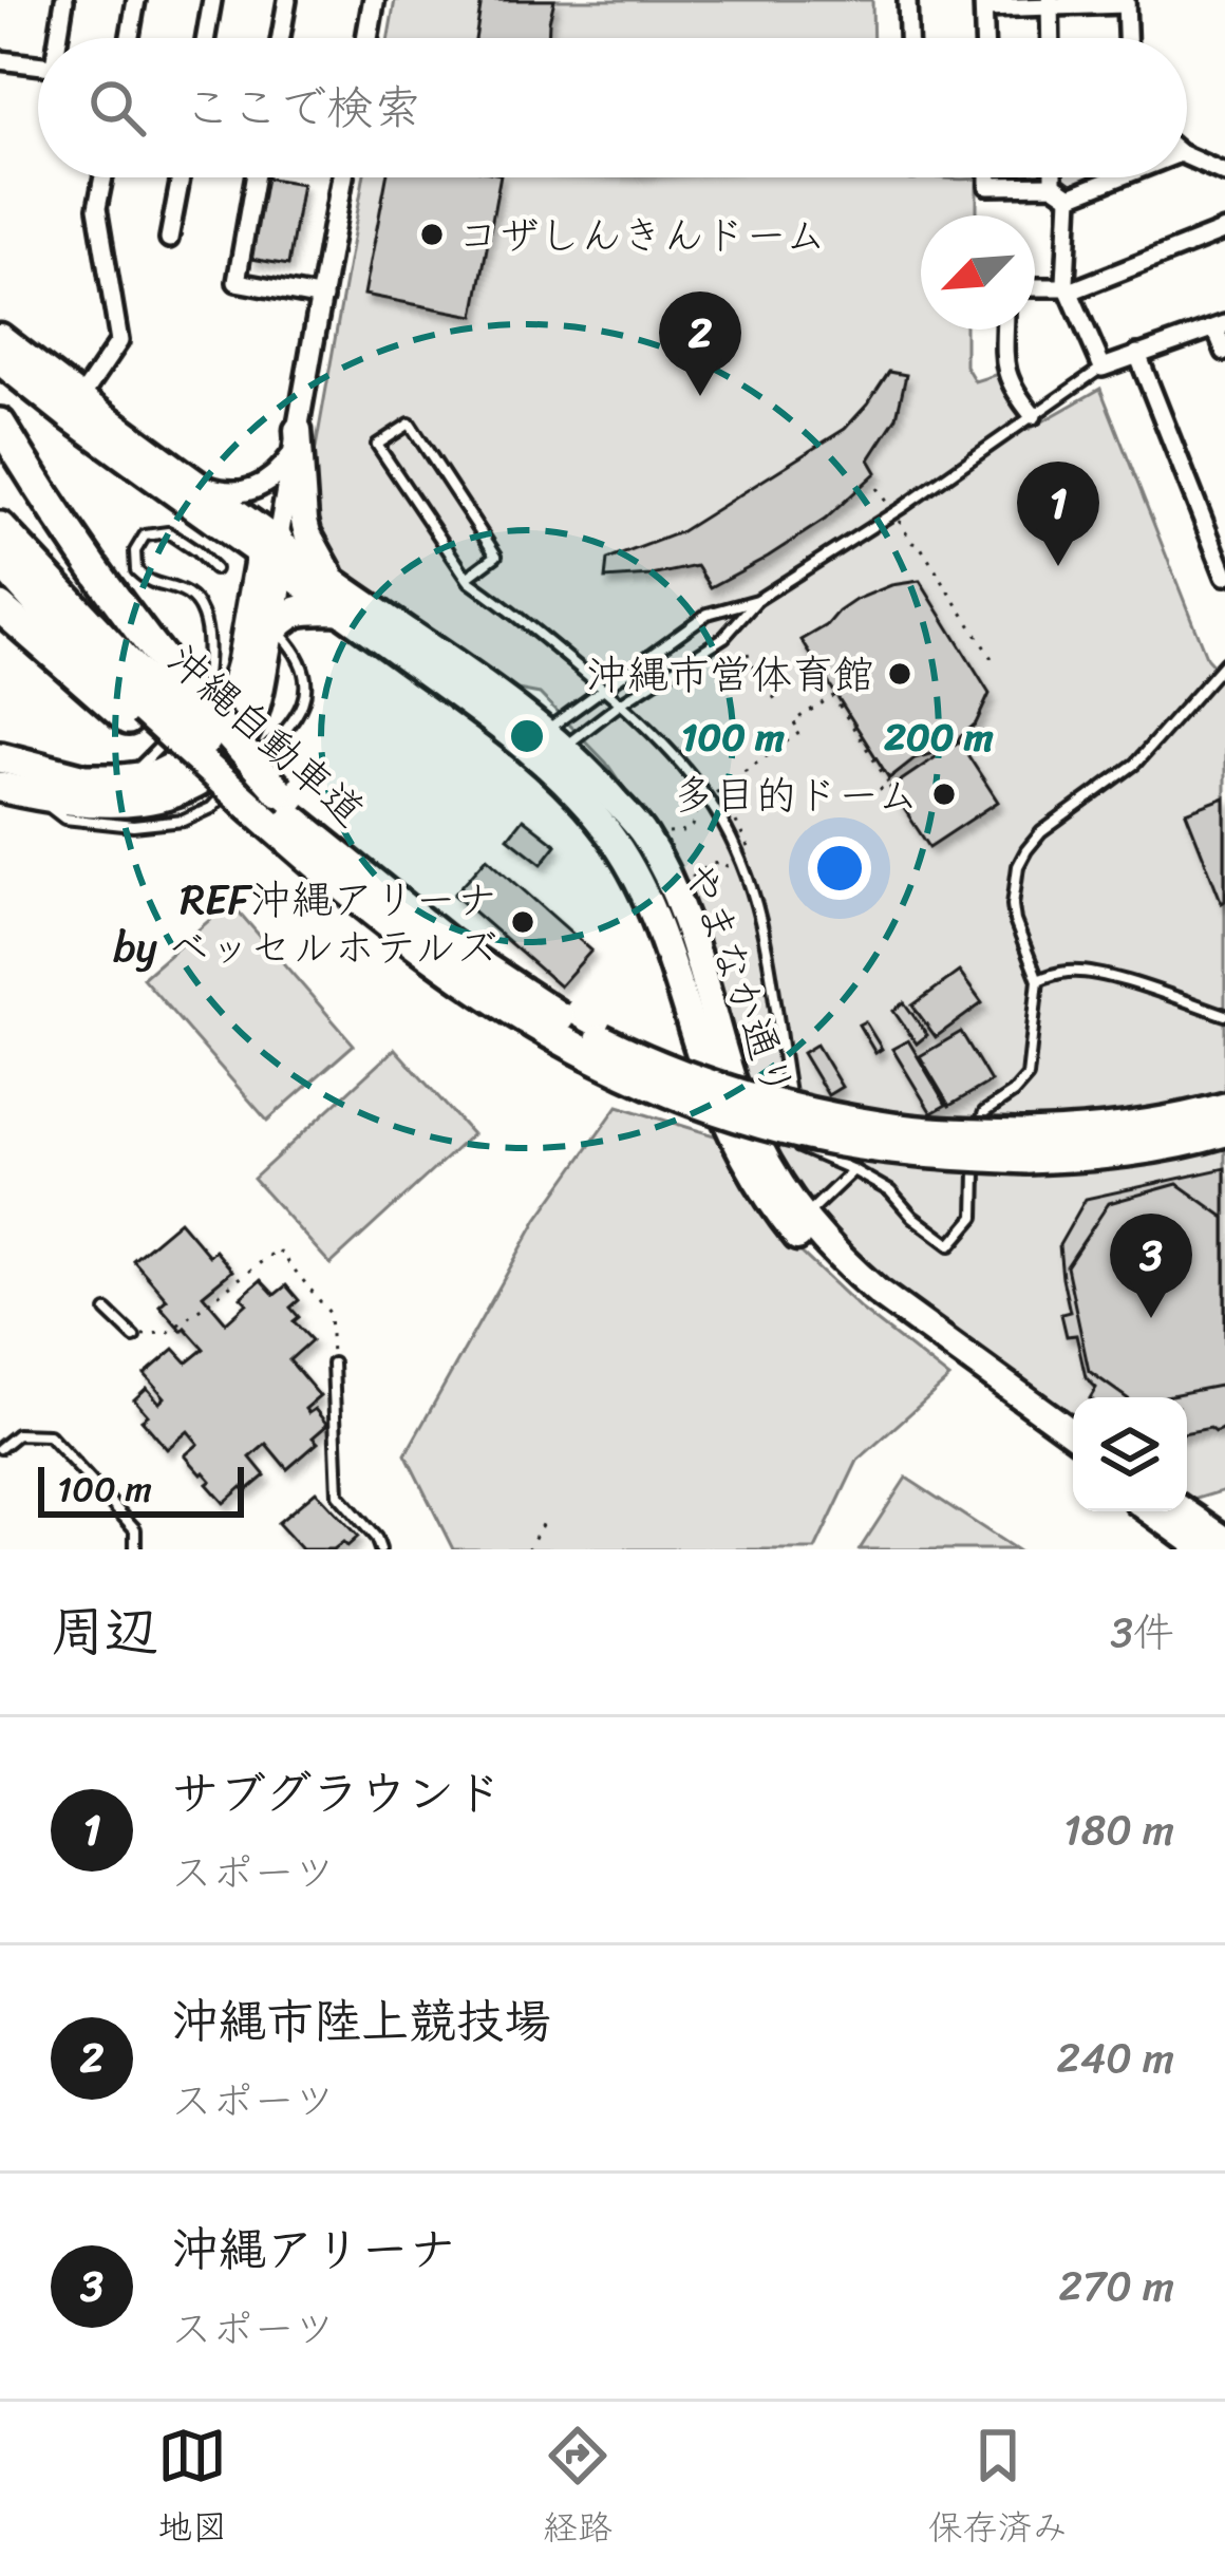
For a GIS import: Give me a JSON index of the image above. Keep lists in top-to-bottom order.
{
  "streets": {
    "highway": ["沖縄自動車道"],
    "main road": ["やまなか通り"]
  },
  "places": [
    "コザしんきんドーム",
    "沖縄市営体育館",
    "多目的ドーム",
    "REF沖縄アリーナ by ベッセルホテルズ"
  ],
  "scale_bar": "100 m",
  "north": "bottom left",
  "page": {
    "search": "ここで検索",
    "pins": ["2", "1", "3"],
    "scale": "100 m",
    "heading": ["周辺", "3件"],
    "list": [
      {
        "mark": "1",
        "name": "サブグラウンド",
        "note": "スポーツ",
        "value": "180 m"
      },
      {
        "mark": "2",
        "name": "沖縄市陸上競技場",
        "note": "スポーツ",
        "value": "240 m"
      },
      {
        "mark": "3",
        "name": "沖縄アリーナ",
        "note": "スポーツ",
        "value": "270 m"
      }
    ],
    "nav": ["地図", "経路", "保存済み"]
  },
  "rings": ["100 m", "200 m"]
}
